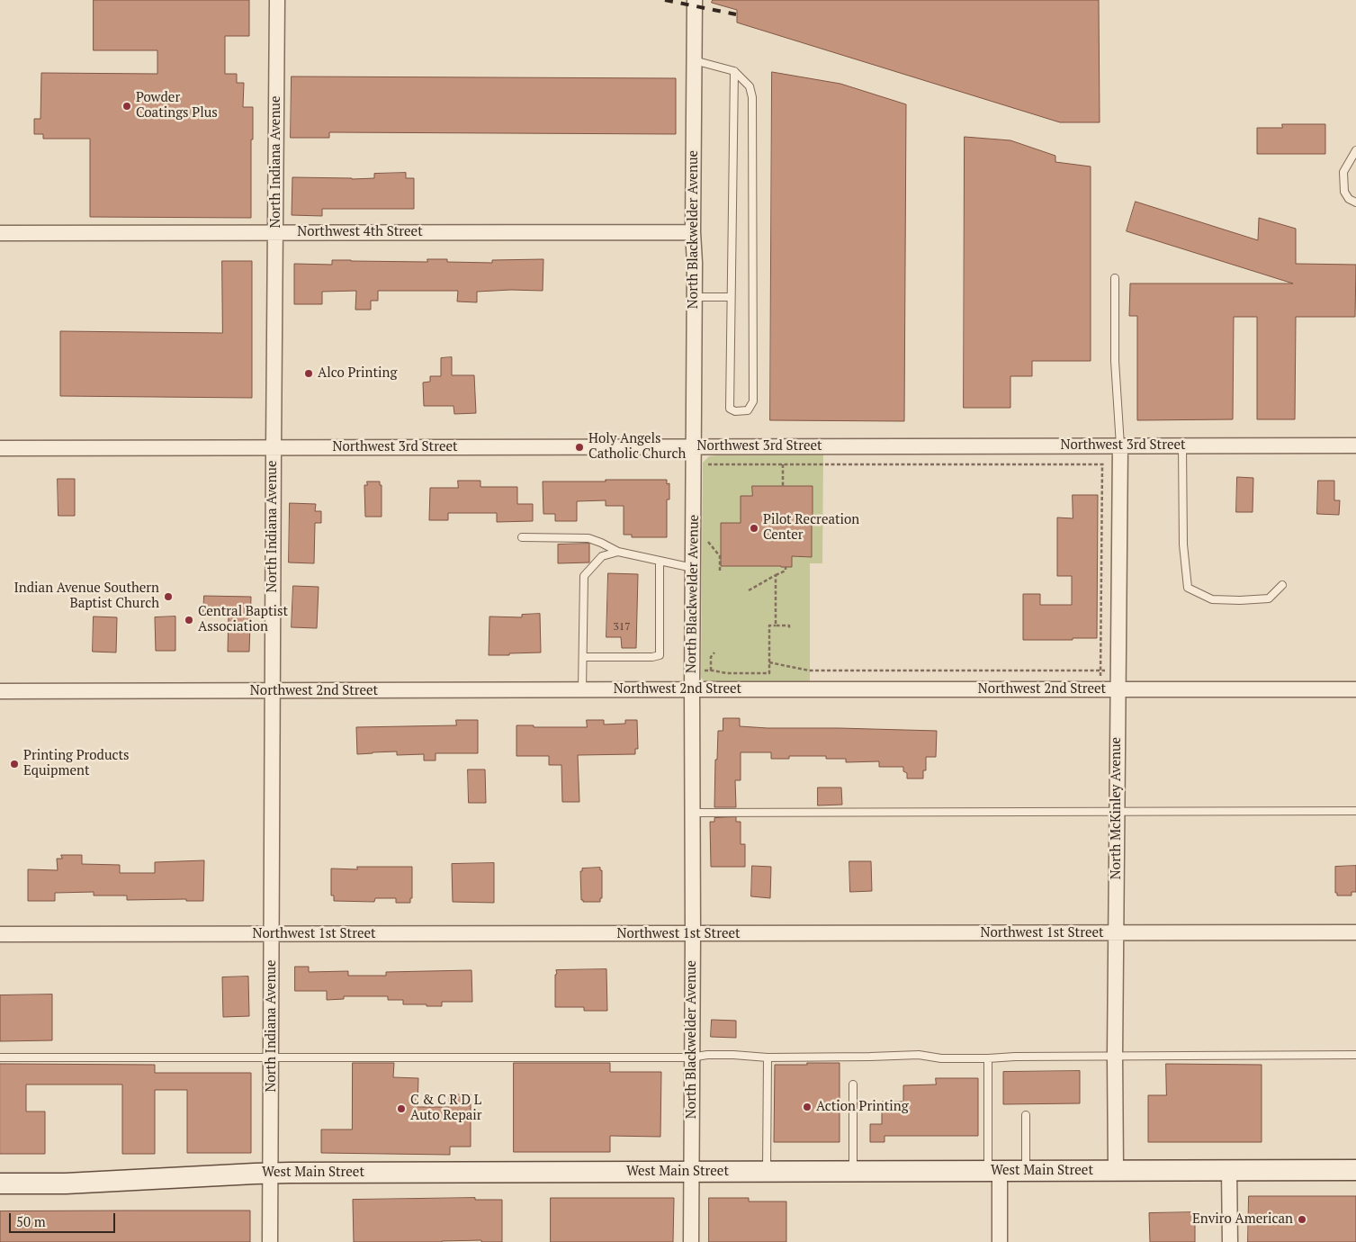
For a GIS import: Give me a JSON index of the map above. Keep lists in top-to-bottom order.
{
  "streets": {
    "main road": ["West Main Street"],
    "street": [
      "North Indiana Avenue",
      "North Blackwelder Avenue",
      "Northwest 4th Street",
      "Northwest 3rd Street",
      "Northwest 2nd Street",
      "North McKinley Avenue",
      "Northwest 1st Street"
    ]
  },
  "crossings": [
    ["North Indiana Avenue", "Northwest 4th Street"],
    ["North Indiana Avenue", "Northwest 3rd Street"],
    ["North Indiana Avenue", "Northwest 2nd Street"],
    ["North Indiana Avenue", "Northwest 1st Street"],
    ["North Indiana Avenue", "West Main Street"],
    ["North Blackwelder Avenue", "Northwest 4th Street"],
    ["North Blackwelder Avenue", "Northwest 3rd Street"],
    ["North Blackwelder Avenue", "Northwest 2nd Street"],
    ["North Blackwelder Avenue", "Northwest 1st Street"],
    ["North Blackwelder Avenue", "West Main Street"],
    ["Northwest 3rd Street", "North McKinley Avenue"],
    ["Northwest 2nd Street", "North McKinley Avenue"],
    ["North McKinley Avenue", "Northwest 1st Street"],
    ["North McKinley Avenue", "West Main Street"]
  ],
  "places": [
    "Powder Coatings Plus",
    "Alco Printing",
    "Holy Angels Catholic Church",
    "Pilot Recreation Center",
    "Indian Avenue Southern Baptist Church",
    "Central Baptist Association",
    "Printing Products Equipment",
    "Action Printing",
    "C & C R D L Auto Repair",
    "Enviro American"
  ],
  "house_numbers": ["317"],
  "scale_bar": "50 m"
}
